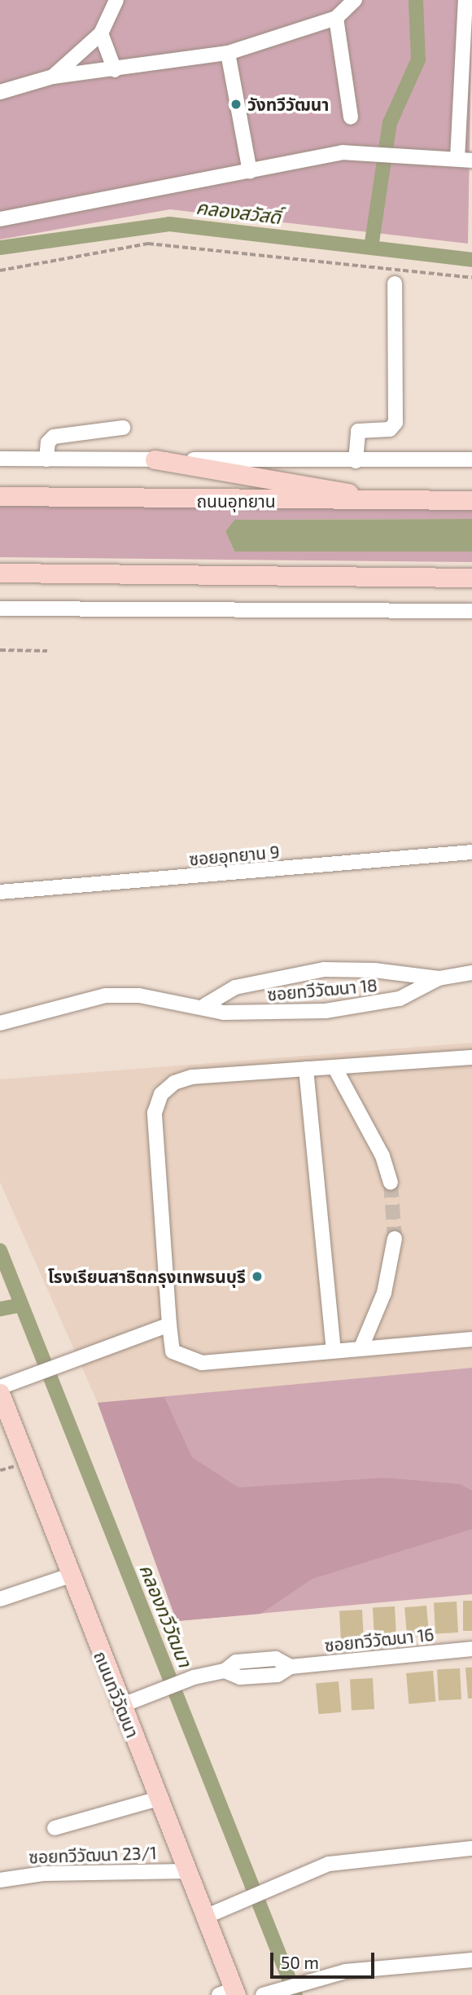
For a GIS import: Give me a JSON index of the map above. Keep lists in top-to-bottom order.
{
  "streets": {
    "main road": ["ถนนอุทยาน", "ถนนทวีวัฒนา"],
    "street": [
      "ซอยอุทยาน 9",
      "ซอยทวีวัฒนา 18",
      "ซอยทวีวัฒนา 16",
      "ซอยทวีวัฒนา 23/1"
    ]
  },
  "crossings": [
    ["ซอยทวีวัฒนา 16", "ถนนทวีวัฒนา"],
    ["ถนนทวีวัฒนา", "ซอยทวีวัฒนา 23/1"]
  ],
  "water": ["คลองสวัสดิ์", "คลองทวีวัฒนา"],
  "places": ["วังทวีวัฒนา", "โรงเรียนสาธิตกรุงเทพธนบุรี"],
  "scale_bar": "50 m"
}
